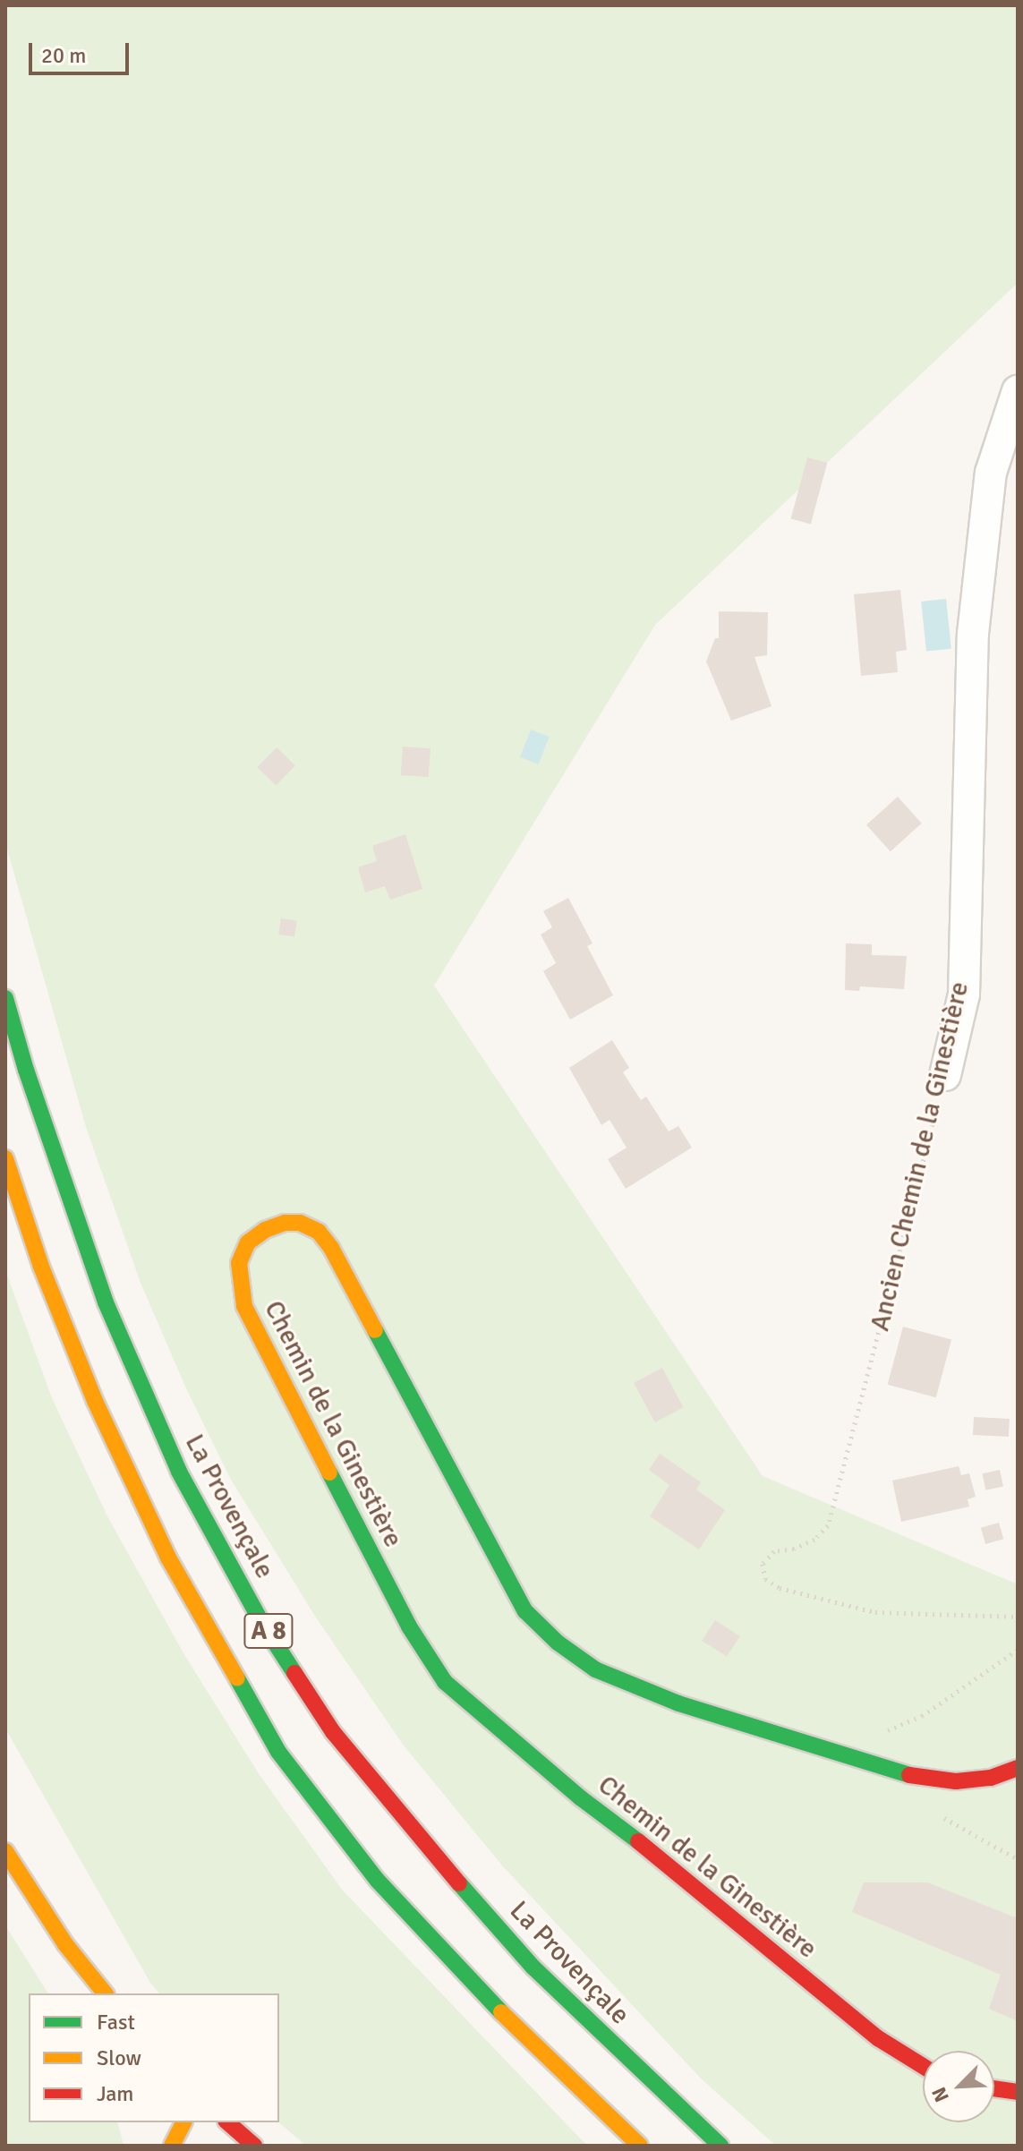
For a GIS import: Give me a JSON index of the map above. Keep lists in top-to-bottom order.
{
  "streets": {
    "main road": ["Chemin de la Ginestière", "La Provençale", "A 8"],
    "street": ["Ancien Chemin de la Ginestière"]
  },
  "legend": ["Fast", "Slow", "Jam"],
  "scale_bar": "20 m",
  "north": "bottom left"
}
